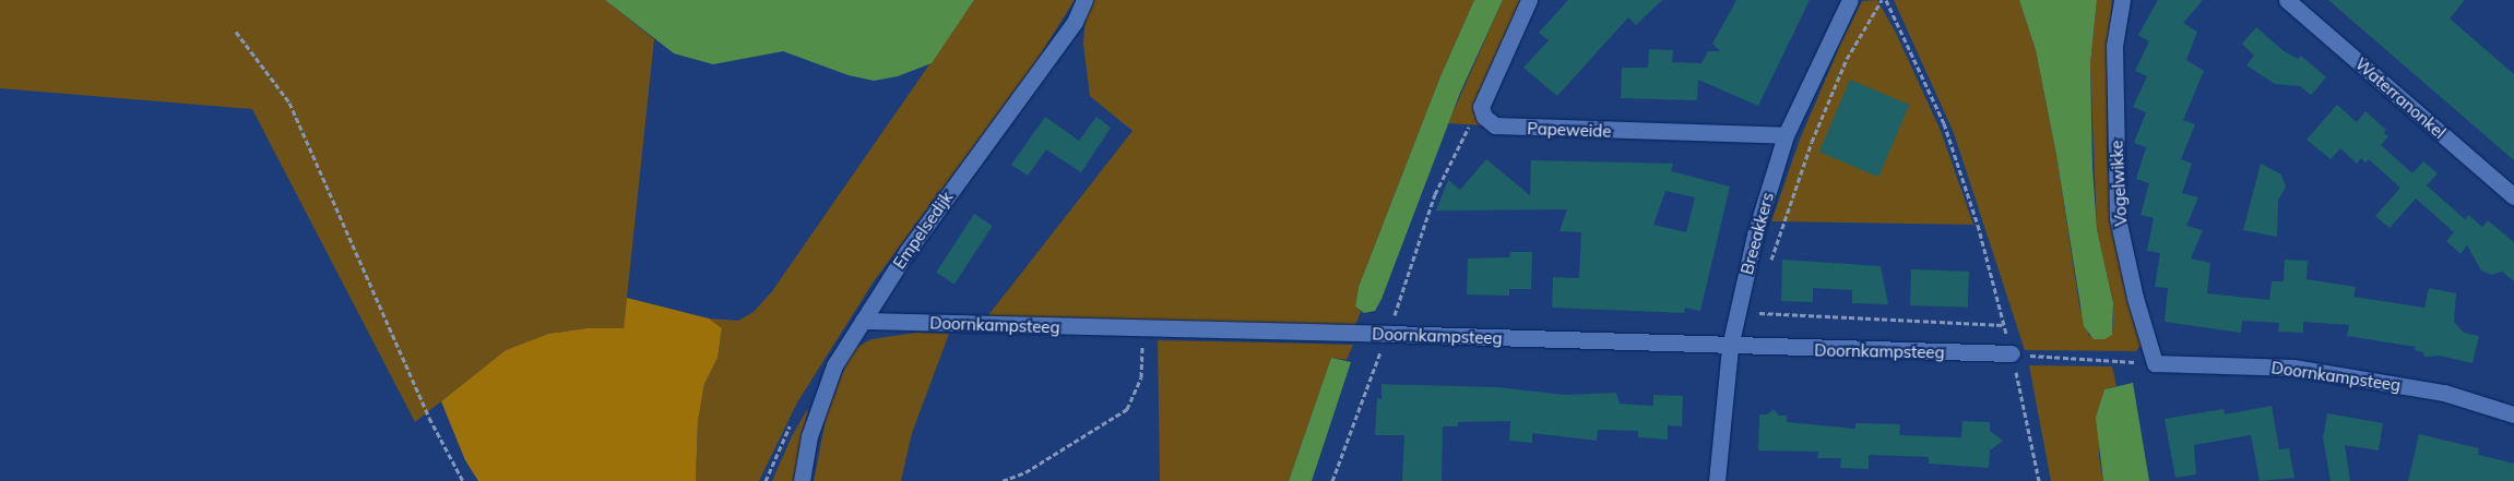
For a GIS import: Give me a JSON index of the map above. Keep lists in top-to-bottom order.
{
  "streets": {
    "street": [
      "Waterranonkel",
      "Papeweide",
      "Vogelwikke",
      "Empelsedijk",
      "Breeakkers",
      "Doornkampsteeg"
    ]
  },
  "crossings": [
    ["Papeweide", "Breeakkers"],
    ["Vogelwikke", "Doornkampsteeg"],
    ["Empelsedijk", "Doornkampsteeg"],
    ["Breeakkers", "Doornkampsteeg"]
  ]
}
